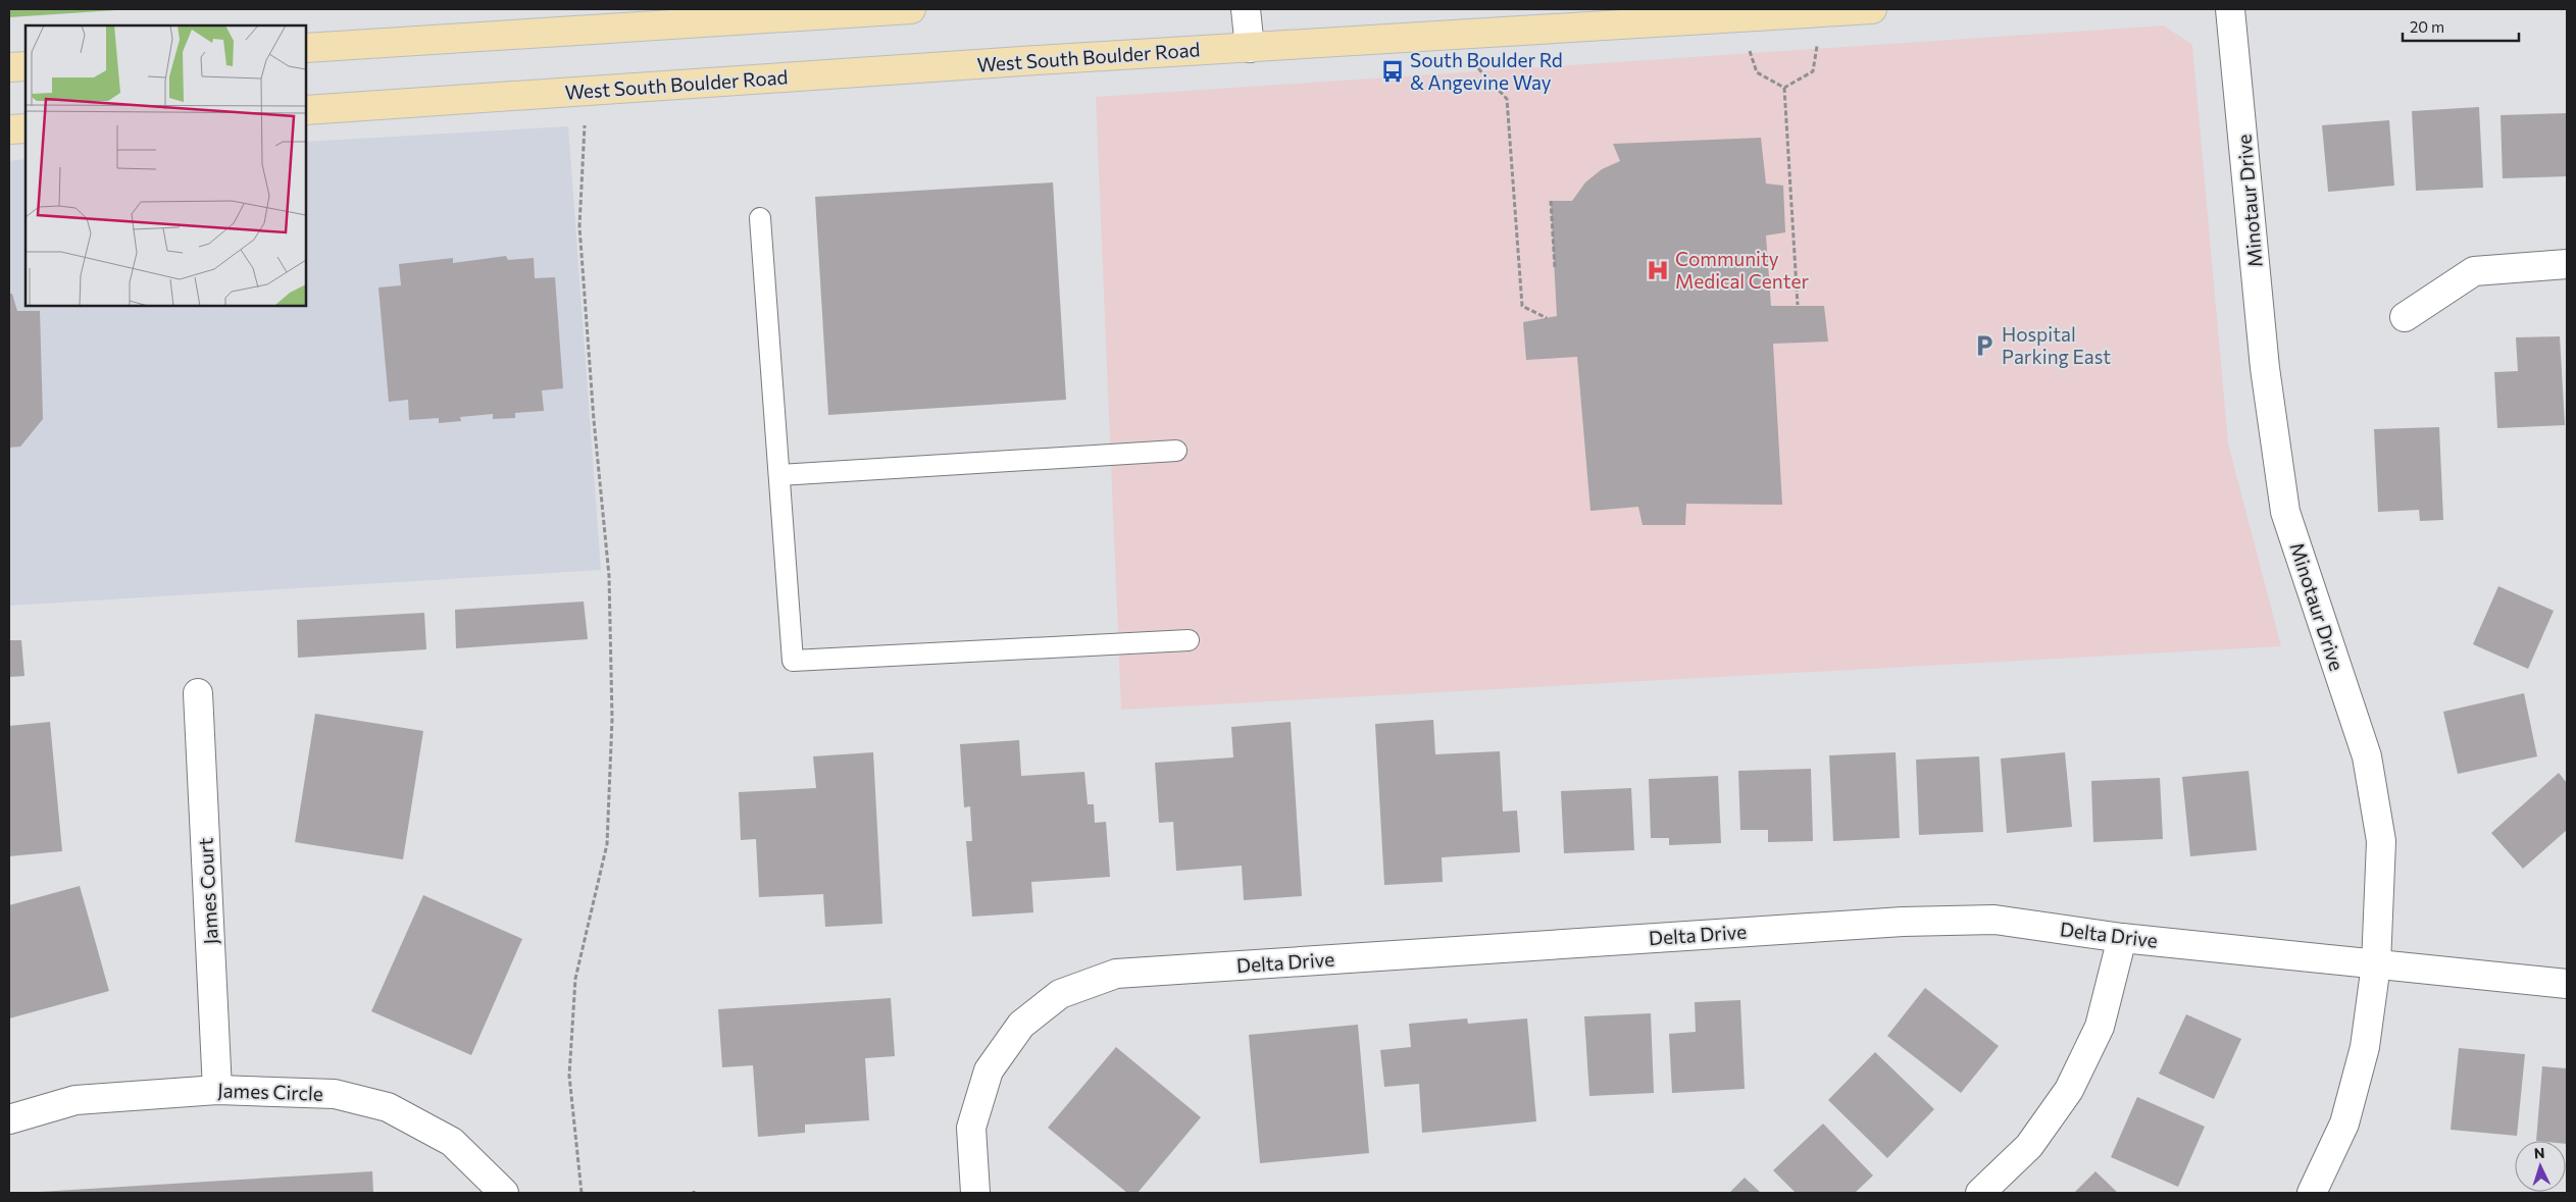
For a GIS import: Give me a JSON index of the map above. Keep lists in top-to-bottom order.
{
  "streets": {
    "main road": ["West South Boulder Road"],
    "street": [
      "Minotaur Drive",
      "James Court",
      "Delta Drive",
      "James Circle"
    ]
  },
  "crossings": [
    ["Minotaur Drive", "Delta Drive"],
    ["James Court", "James Circle"]
  ],
  "places": {
    "bus stop": ["South Boulder Rd & Angevine Way"],
    "hospital": ["Community Medical Center"],
    "parking": ["Hospital Parking East"]
  },
  "scale_bar": "20 m",
  "north": "top"
}
